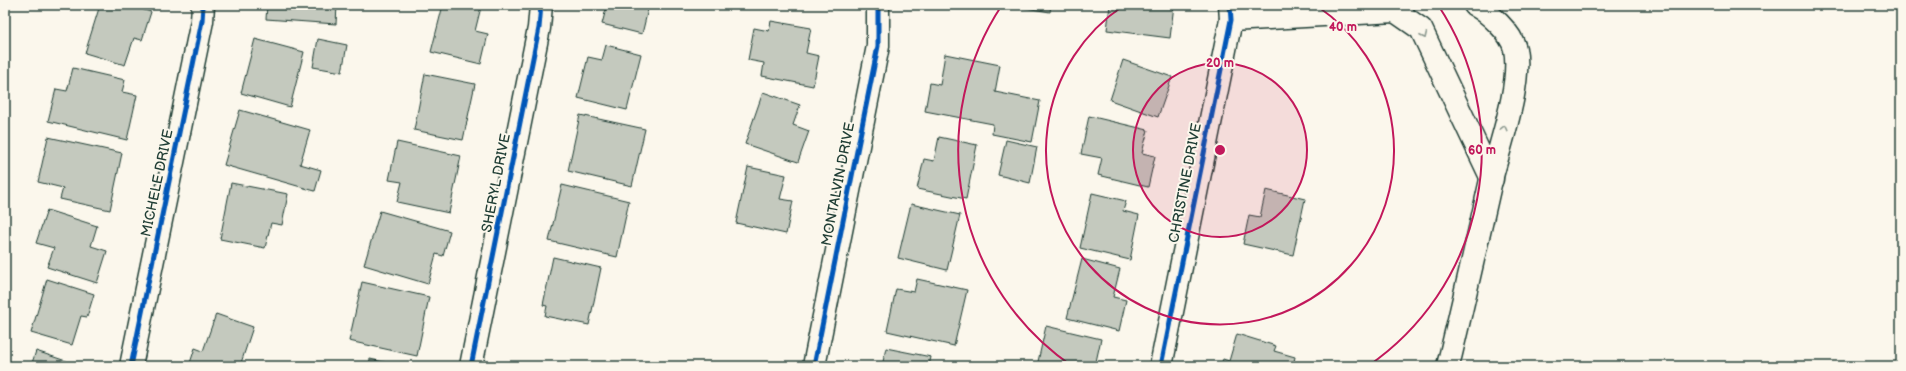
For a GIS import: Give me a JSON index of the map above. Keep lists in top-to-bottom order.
{
  "streets": {
    "street": [
      "MICHELE DRIVE",
      "SHERYL DRIVE",
      "CHRISTINE DRIVE",
      "MONTALVIN DRIVE"
    ]
  },
  "rings": ["40 m", "20 m", "60 m"]
}
